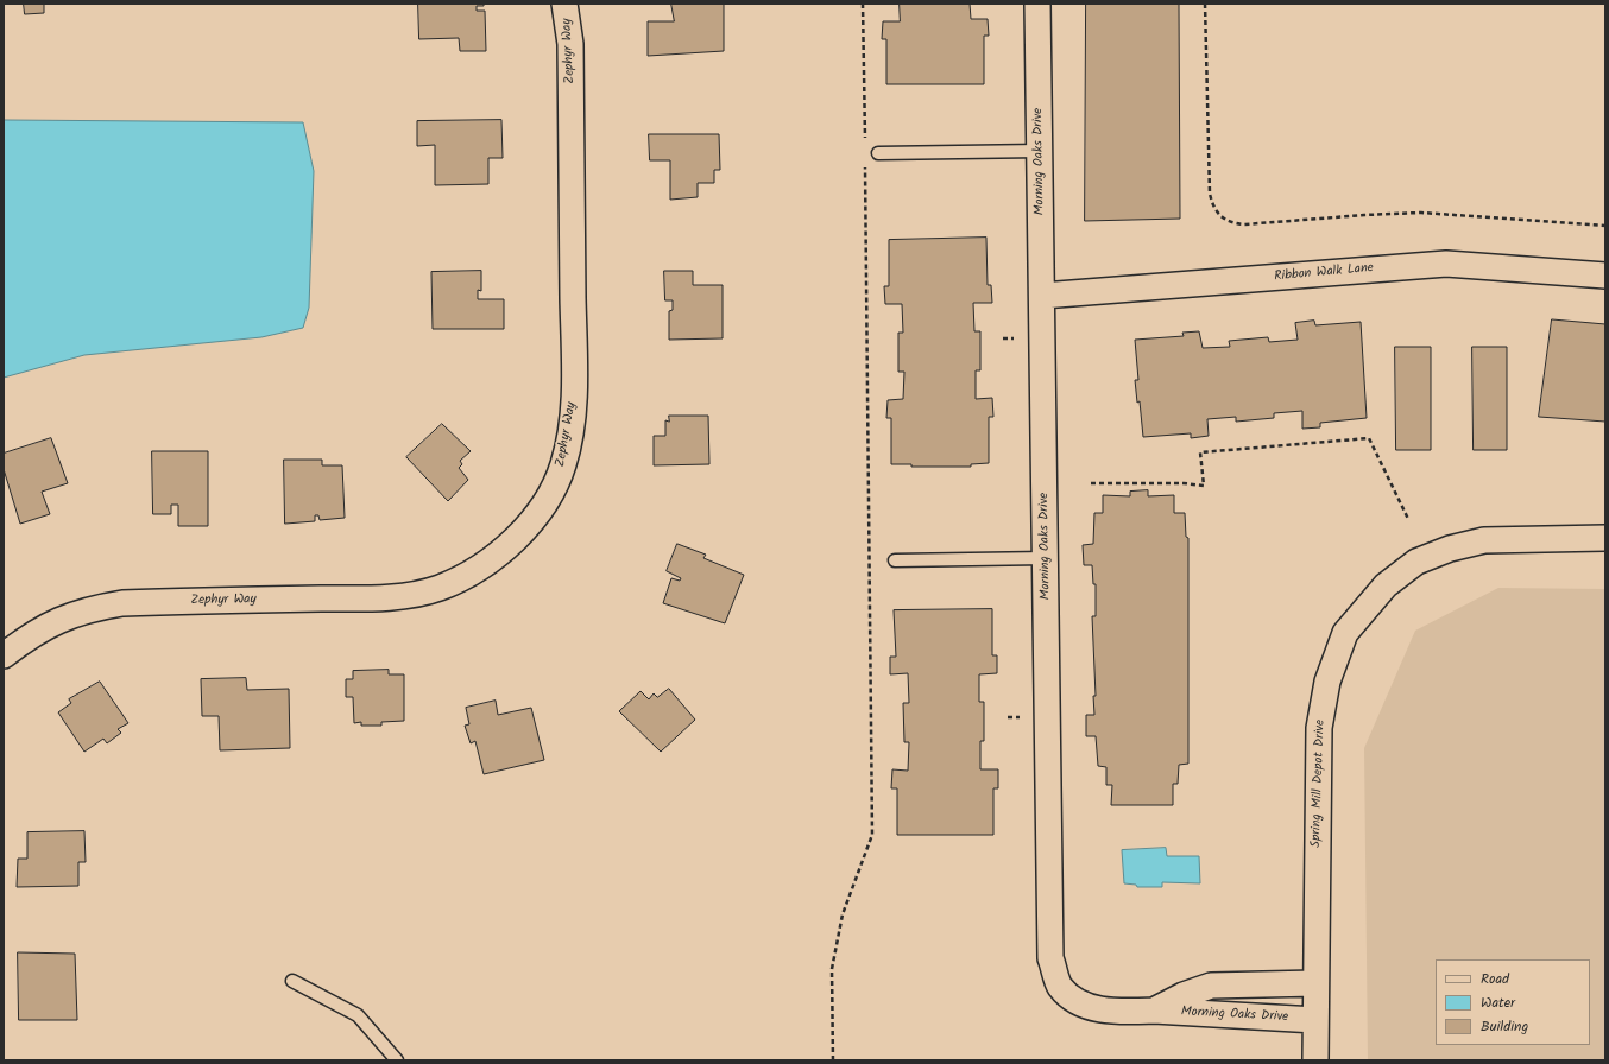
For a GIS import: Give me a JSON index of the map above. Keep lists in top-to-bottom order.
{
  "streets": {
    "street": [
      "Zephyr Way",
      "Morning Oaks Drive",
      "Ribbon Walk Lane",
      "Spring Mill Depot Drive"
    ]
  },
  "crossings": [
    ["Morning Oaks Drive", "Ribbon Walk Lane"],
    ["Morning Oaks Drive", "Spring Mill Depot Drive"]
  ],
  "legend": ["Road", "Water", "Building"]
}
